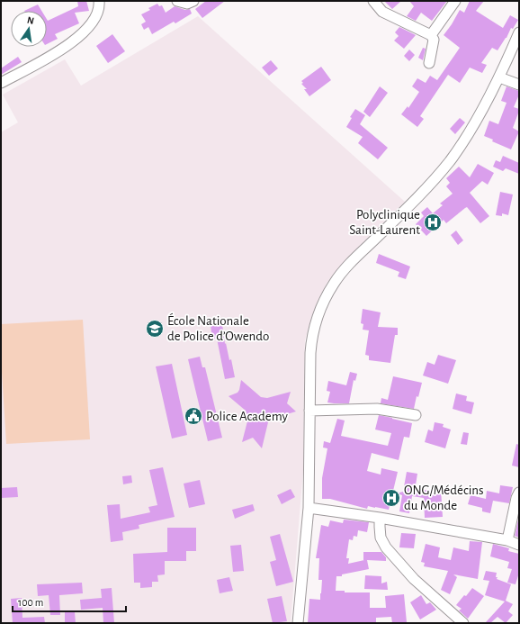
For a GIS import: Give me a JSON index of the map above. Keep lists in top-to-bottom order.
{
  "places": {
    "hospital": ["Polyclinique Saint-Laurent", "ONG/Médécins du Monde"],
    "school or university": ["École Nationale de Police d’Owendo"],
    "public building": ["Police Academy"]
  },
  "scale_bar": "100 m",
  "north": "top"
}
